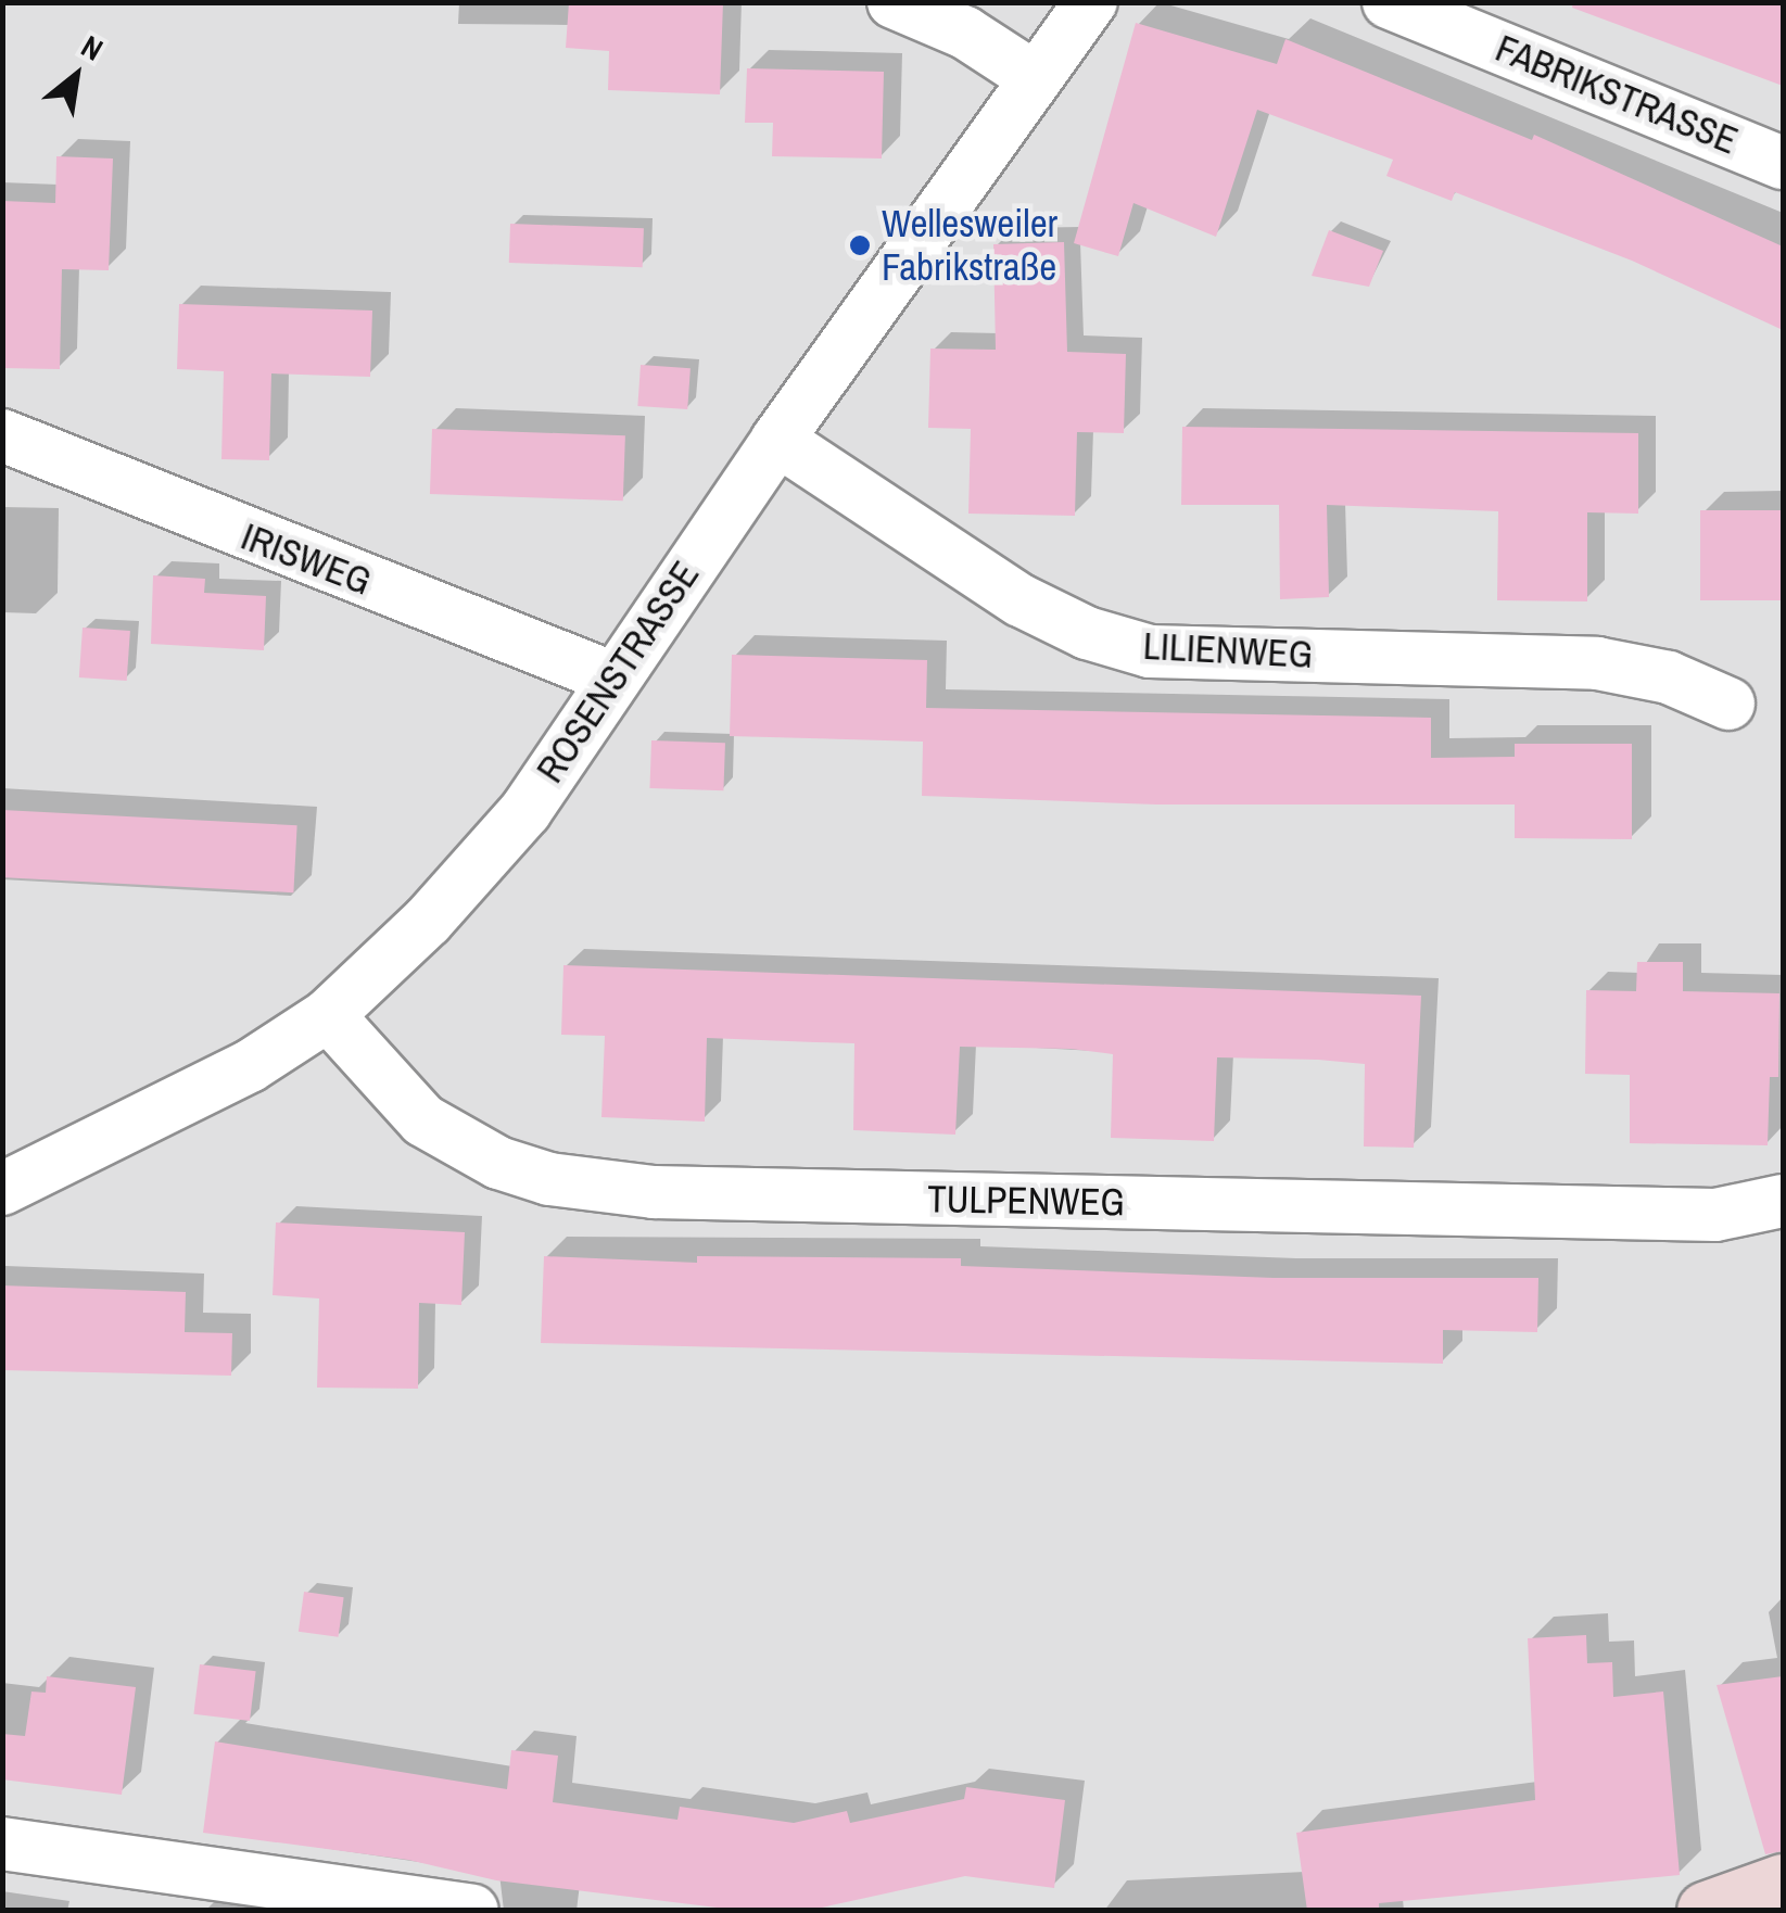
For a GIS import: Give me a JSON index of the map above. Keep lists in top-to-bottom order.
{
  "streets": {
    "street": [
      "FABRIKSTRASSE",
      "IRISWEG",
      "LILIENWEG",
      "ROSENSTRASSE",
      "TULPENWEG"
    ]
  },
  "crossings": [
    ["IRISWEG", "ROSENSTRASSE"],
    ["LILIENWEG", "ROSENSTRASSE"],
    ["ROSENSTRASSE", "TULPENWEG"]
  ],
  "places": ["Wellesweiler Fabrikstraße"],
  "north": "top right"
}
